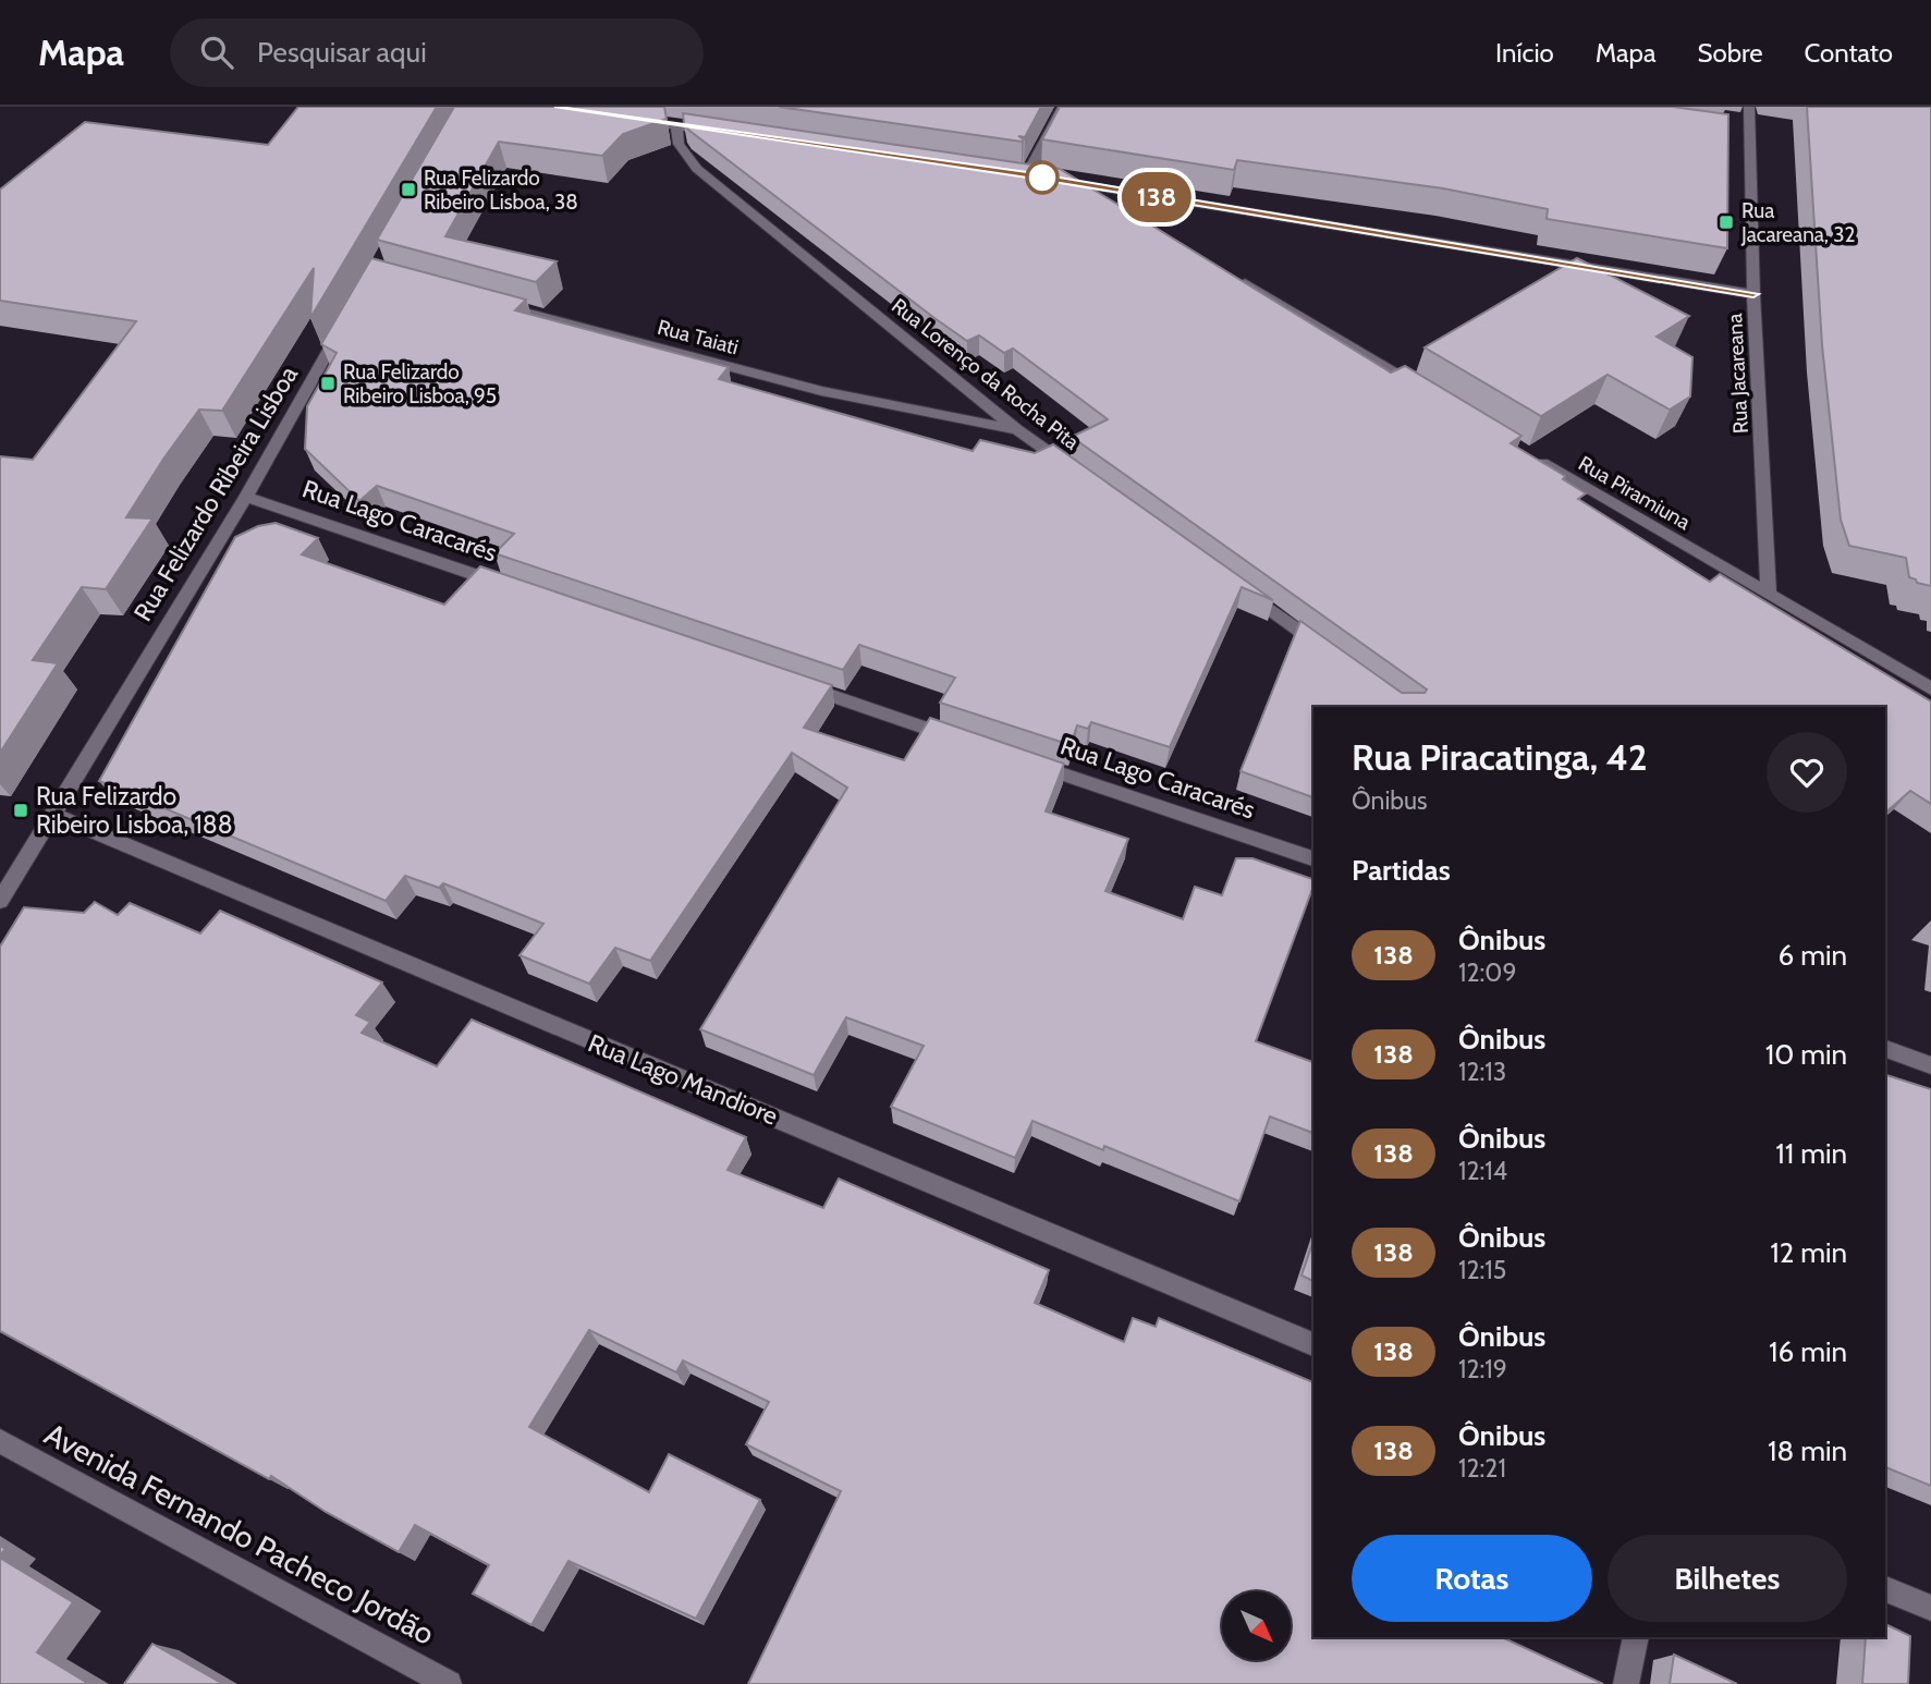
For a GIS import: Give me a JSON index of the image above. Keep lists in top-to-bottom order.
{
  "streets": {
    "street": [
      "Rua Taiati",
      "Rua Lorenço da Rocha Pita",
      "Rua Jacareana",
      "Rua Piramiuna",
      "Rua Felizardo Ribeira Lisboa",
      "Rua Lago Caracarés",
      "Rua Lago Mandiore",
      "Avenida Fernando Pacheco Jordão"
    ]
  },
  "crossings": [
    ["Rua Taiati", "Rua Lorenço da Rocha Pita"],
    ["Rua Jacareana", "Rua Piramiuna"],
    ["Rua Felizardo Ribeira Lisboa", "Rua Lago Caracarés"],
    ["Rua Felizardo Ribeira Lisboa", "Rua Lago Mandiore"]
  ],
  "places": {
    "transit": [
      "Rua Felizardo Ribeiro Lisboa, 38",
      "Rua Jacareana, 32",
      "Rua Felizardo Ribeiro Lisboa, 95",
      "Rua Felizardo Ribeiro Lisboa, 188"
    ]
  },
  "lines": ["bus line 138"],
  "north": "bottom right",
  "page": {
    "header": "Mapa",
    "search": "Pesquisar aqui",
    "nav": [
      "Início",
      "Mapa",
      "Sobre",
      "Contato"
    ],
    "on_map": "138",
    "heading": [
      ["Rua Piracatinga, 42", "Ônibus"],
      "Partidas"
    ],
    "list": [
      {
        "mark": "138",
        "name": "Ônibus",
        "note": "12:09",
        "value": "6 min"
      },
      {
        "mark": "138",
        "name": "Ônibus",
        "note": "12:13",
        "value": "10 min"
      },
      {
        "mark": "138",
        "name": "Ônibus",
        "note": "12:14",
        "value": "11 min"
      },
      {
        "mark": "138",
        "name": "Ônibus",
        "note": "12:15",
        "value": "12 min"
      },
      {
        "mark": "138",
        "name": "Ônibus",
        "note": "12:19",
        "value": "16 min"
      },
      {
        "mark": "138",
        "name": "Ônibus",
        "note": "12:21",
        "value": "18 min"
      }
    ],
    "buttons": ["Rotas", "Bilhetes"]
  }
}
